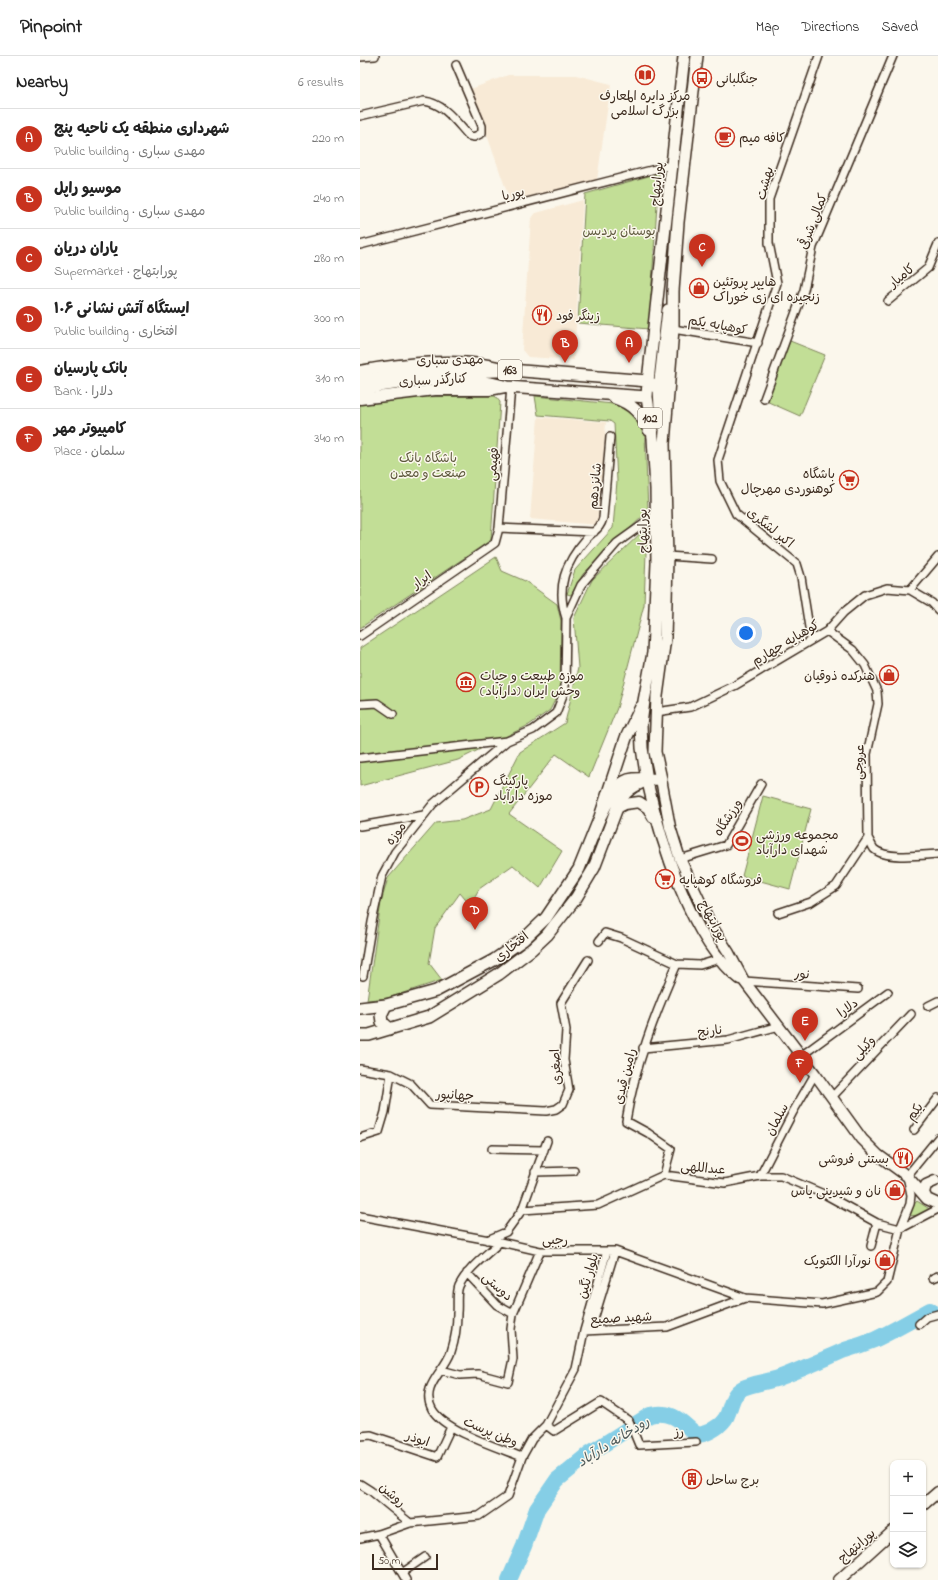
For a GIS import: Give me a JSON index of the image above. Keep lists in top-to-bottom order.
{
  "streets": {
    "main road": [
      "پورابتهاج",
      "مهدی سباری",
      "163",
      "کنارگذر سباری",
      "102",
      "افتخاری"
    ],
    "street": [
      "بهشت",
      "پوریا",
      "کمالی شرقی",
      "کامیار",
      "کوهپایه یکم",
      "فهیمی",
      "شانزدهم",
      "اکبر لشگری",
      "ابرار",
      "کوهپایه چهارم",
      "عروجی",
      "ورزشگاه",
      "موزه",
      "نور",
      "دلارا",
      "نارنج",
      "وکیلی",
      "اصغری",
      "رامین قیدی",
      "جهانپور",
      "یکم",
      "سلمان",
      "عبداللهی",
      "رجبی",
      "بلوار نگین",
      "دوستی",
      "شهید صمیع",
      "وطن پرست",
      "رز",
      "ابوذر",
      "روشن"
    ]
  },
  "crossings": [
    ["بهشت", "کوهپایه یکم"],
    ["بهشت", "اکبر لشگری"],
    ["پورابتهاج", "پوریا"],
    ["پورابتهاج", "کوهپایه یکم"],
    ["پورابتهاج", "مهدی سباری"],
    ["پورابتهاج", "163"],
    ["پورابتهاج", "102"],
    ["پورابتهاج", "کوهپایه چهارم"],
    ["پورابتهاج", "ورزشگاه"],
    ["پورابتهاج", "افتخاری"],
    ["پورابتهاج", "نور"],
    ["پورابتهاج", "دلارا"],
    ["پورابتهاج", "نارنج"],
    ["پورابتهاج", "وکیلی"],
    ["پورابتهاج", "سلمان"],
    ["پورابتهاج", "شهید صمیع"],
    ["کوهپایه یکم", "اکبر لشگری"],
    ["مهدی سباری", "کنارگذر سباری"],
    ["163", "کنارگذر سباری"],
    ["163", "فهیمی"],
    ["کنارگذر سباری", "فهیمی"],
    ["102", "شهید صمیع"],
    ["فهیمی", "ابرار"],
    ["اکبر لشگری", "کوهپایه چهارم"],
    ["کوهپایه چهارم", "عروجی"],
    ["نارنج", "رامین قیدی"],
    ["اصغری", "جهانپور"],
    ["رامین قیدی", "عبداللهی"],
    ["سلمان", "عبداللهی"],
    ["عبداللهی", "شهید صمیع"],
    ["رجبی", "بلوار نگین"],
    ["رجبی", "شهید صمیع"],
    ["رجبی", "وطن پرست"],
    ["بلوار نگین", "شهید صمیع"],
    ["دوستی", "وطن پرست"],
    ["شهید صمیع", "وطن پرست"],
    ["شهید صمیع", "رز"],
    ["شهید صمیع", "روشن"],
    ["وطن پرست", "ابوذر"]
  ],
  "water": ["رودخانه دارآباد"],
  "parks": ["بوستان پردیس", "باشگاه بانک صنعت و معدن"],
  "places": {
    "library": ["مرکز دایره المعارف بزرگ اسلامی"],
    "bus stop": ["جنگلبانی"],
    "cafe": ["کافه میم"],
    "shop": [
      "هایپر پروتئین زنجیره ای زی خوراک",
      "هنرکده ذوقیان",
      "نان و شیرینی یاس",
      "نورآرا الکتویک"
    ],
    "restaurant": ["زینگر فود", "بستنی فروشی"],
    "supermarket": ["باشگاه کوهنوردی مهرچال", "فروشگاه کوهپایه"],
    "museum": ["موزه طبیعت و حیات وحش ایران (دارآباد)"],
    "parking": ["پارکینگ موزه دارآباد"],
    "sports": ["مجموعه ورزشی شهدای دارآباد"],
    "building": ["برج ساحل"]
  },
  "scale_bar": "50 m",
  "page": {
    "header": "Pinpoint",
    "nav": ["Map", "Directions", "Saved"],
    "heading": ["Nearby", "6 results"],
    "list": [
      {
        "mark": "A",
        "name": "شهرداری منطقه یک ناحیه پنج",
        "note": "Public building · مهدی سباری",
        "value": "220 m"
      },
      {
        "mark": "B",
        "name": "موسیو راپل",
        "note": "Public building · مهدی سباری",
        "value": "240 m"
      },
      {
        "mark": "C",
        "name": "یاران دریان",
        "note": "Supermarket · پورابتهاج",
        "value": "280 m"
      },
      {
        "mark": "D",
        "name": "ایستگاه آتش نشانی ۱۰۶",
        "note": "Public building · افتخاری",
        "value": "300 m"
      },
      {
        "mark": "E",
        "name": "بانک پارسیان",
        "note": "Bank · دلارا",
        "value": "310 m"
      },
      {
        "mark": "F",
        "name": "کامپیوتر مهر",
        "note": "Place · سلمان",
        "value": "340 m"
      }
    ],
    "pins": [
      "C",
      "A",
      "B",
      "D",
      "E",
      "F"
    ],
    "map_buttons": ["+", "−"],
    "scale": "50 m"
  }
}
